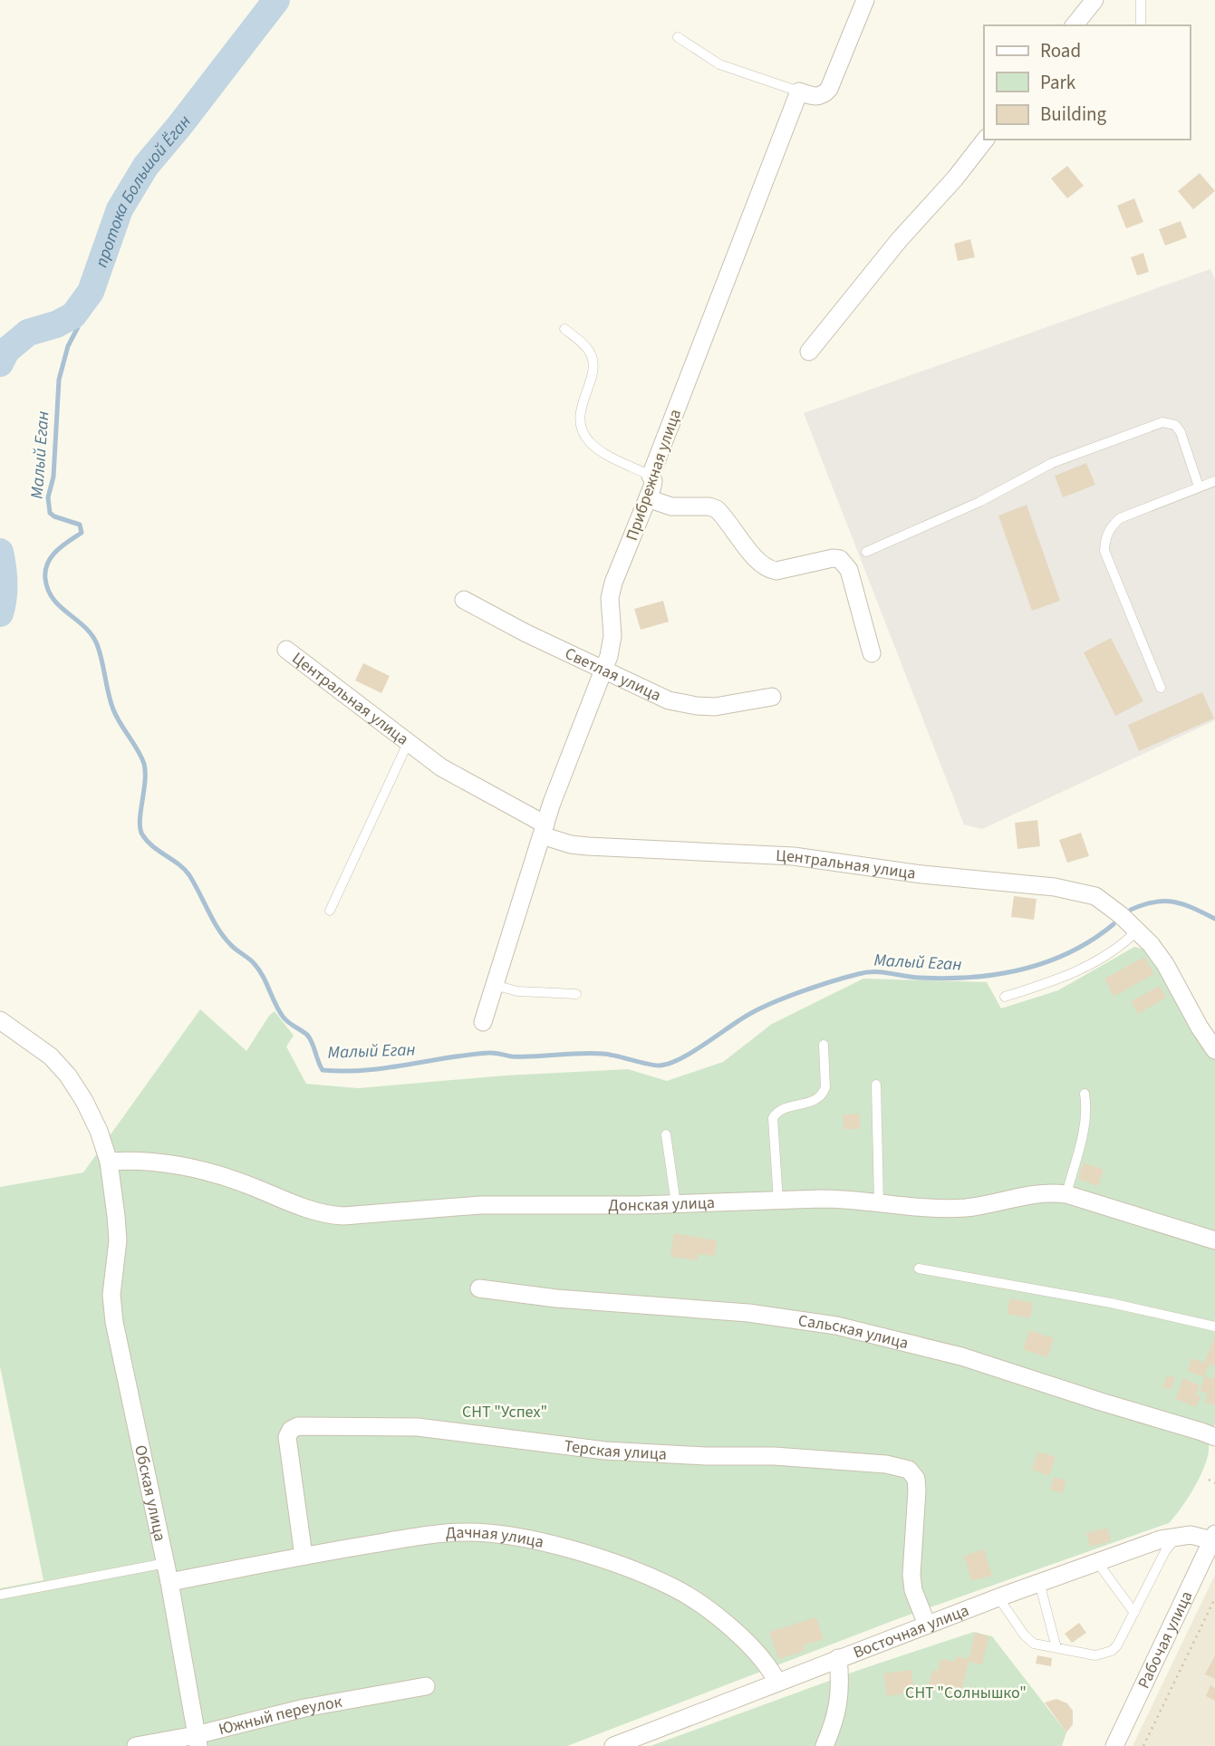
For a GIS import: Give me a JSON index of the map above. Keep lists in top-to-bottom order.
{
  "streets": {
    "street": [
      "Прибрежная улица",
      "Светлая улица",
      "Центральная улица",
      "Донская улица",
      "Сальская улица",
      "Терская улица",
      "Обская улица",
      "Дачная улица",
      "Восточная улица",
      "Рабочая улица",
      "Южный переулок"
    ]
  },
  "crossings": [
    ["Прибрежная улица", "Светлая улица"],
    ["Прибрежная улица", "Центральная улица"],
    ["Донская улица", "Обская улица"],
    ["Терская улица", "Дачная улица"],
    ["Терская улица", "Восточная улица"],
    ["Обская улица", "Дачная улица"],
    ["Обская улица", "Южный переулок"],
    ["Дачная улица", "Восточная улица"],
    ["Восточная улица", "Рабочая улица"]
  ],
  "water": ["протока Большой Ёган", "Малый Еган"],
  "parks": ["СНТ \"Успех\"", "СНТ \"Солнышко\""],
  "legend": ["Road", "Park", "Building"]
}
